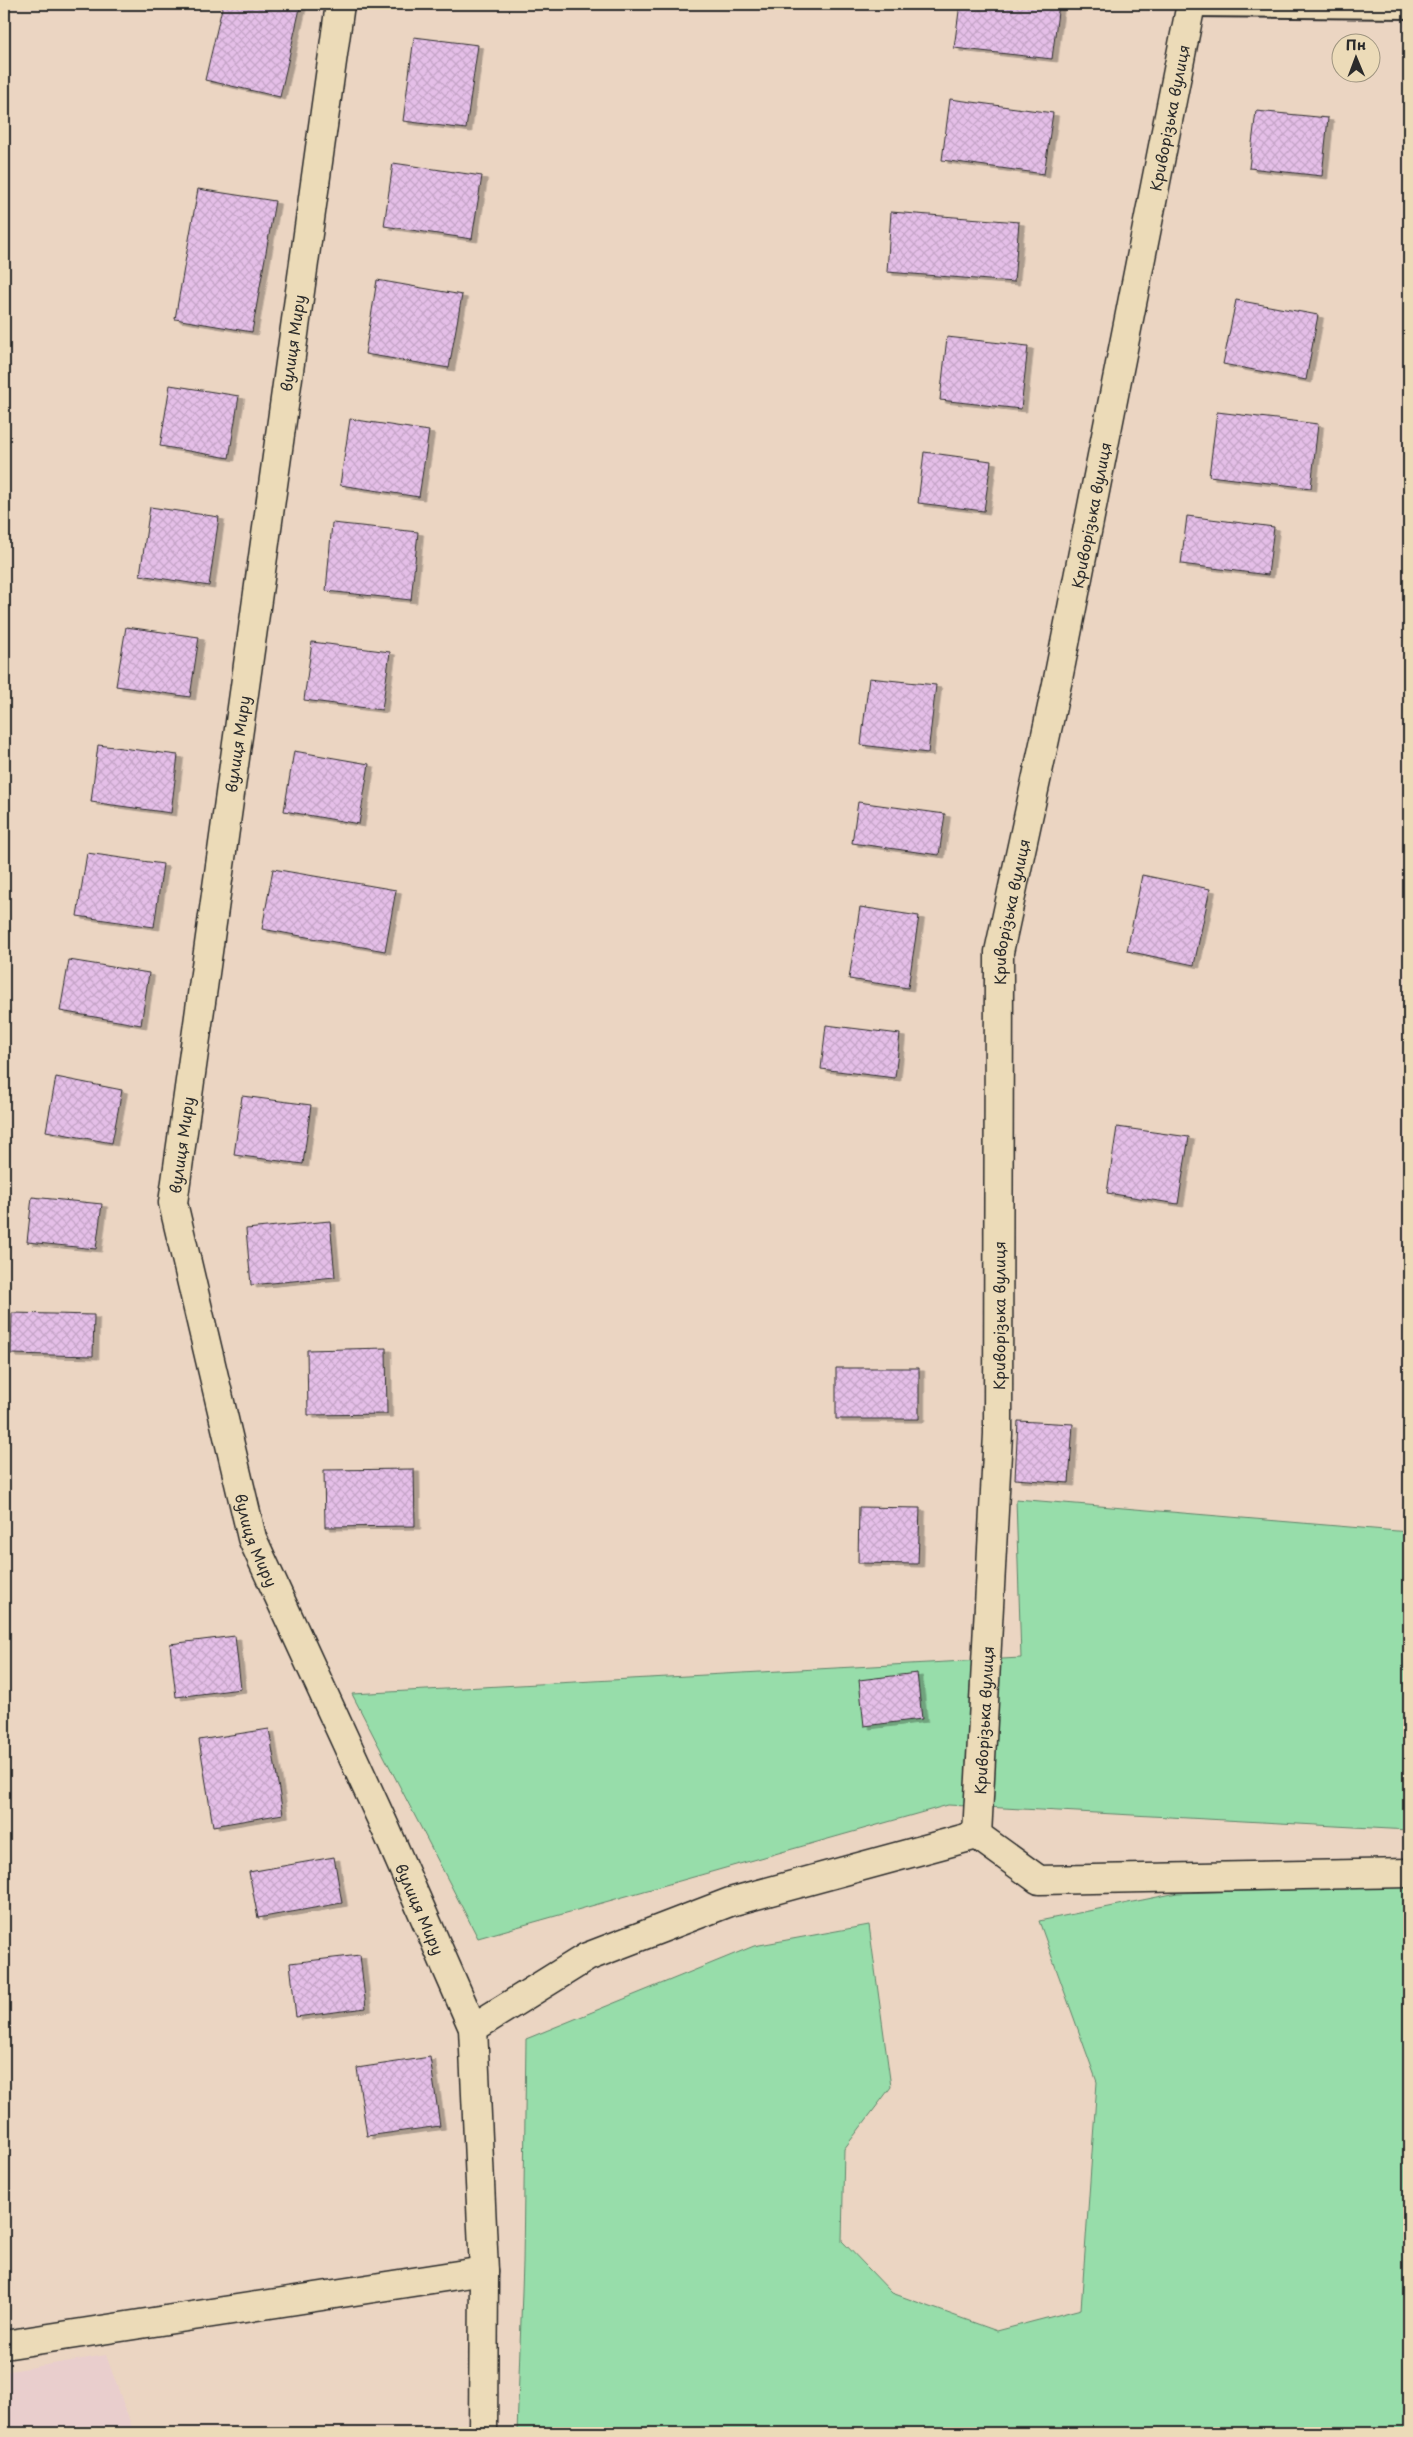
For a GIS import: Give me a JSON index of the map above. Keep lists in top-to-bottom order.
{
  "streets": {
    "street": ["Криворізька вулиця", "вулиця Миру"]
  },
  "north": "top"
}
